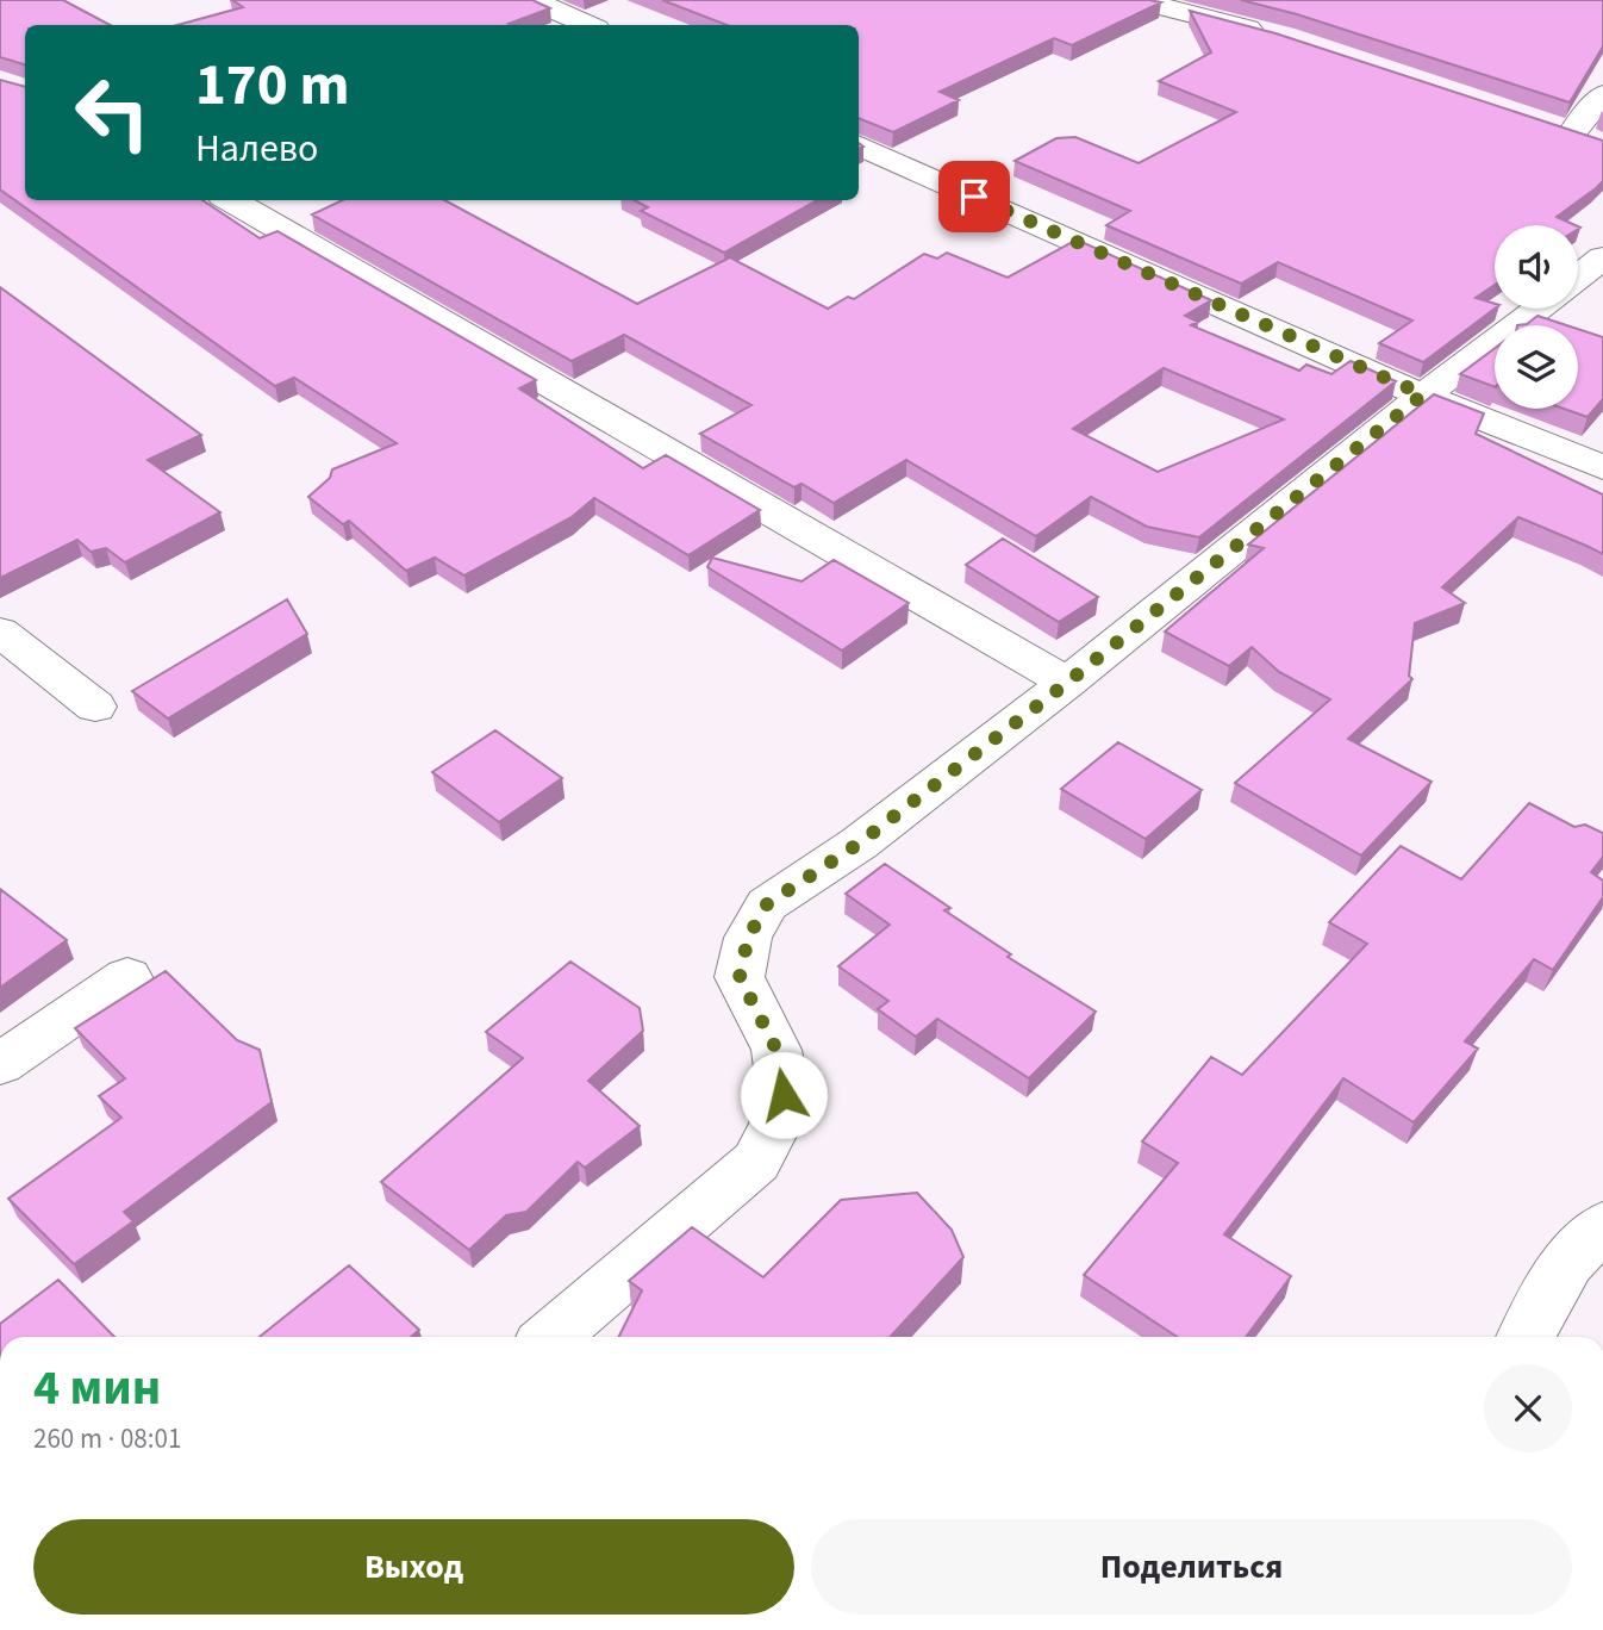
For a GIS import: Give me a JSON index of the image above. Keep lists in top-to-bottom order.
{
  "page": {
    "turn": ["170 m", "Налево"],
    "heading": ["4 мин", "260 m · 08:01"],
    "buttons": ["Выход", "Поделиться"]
  }
}
